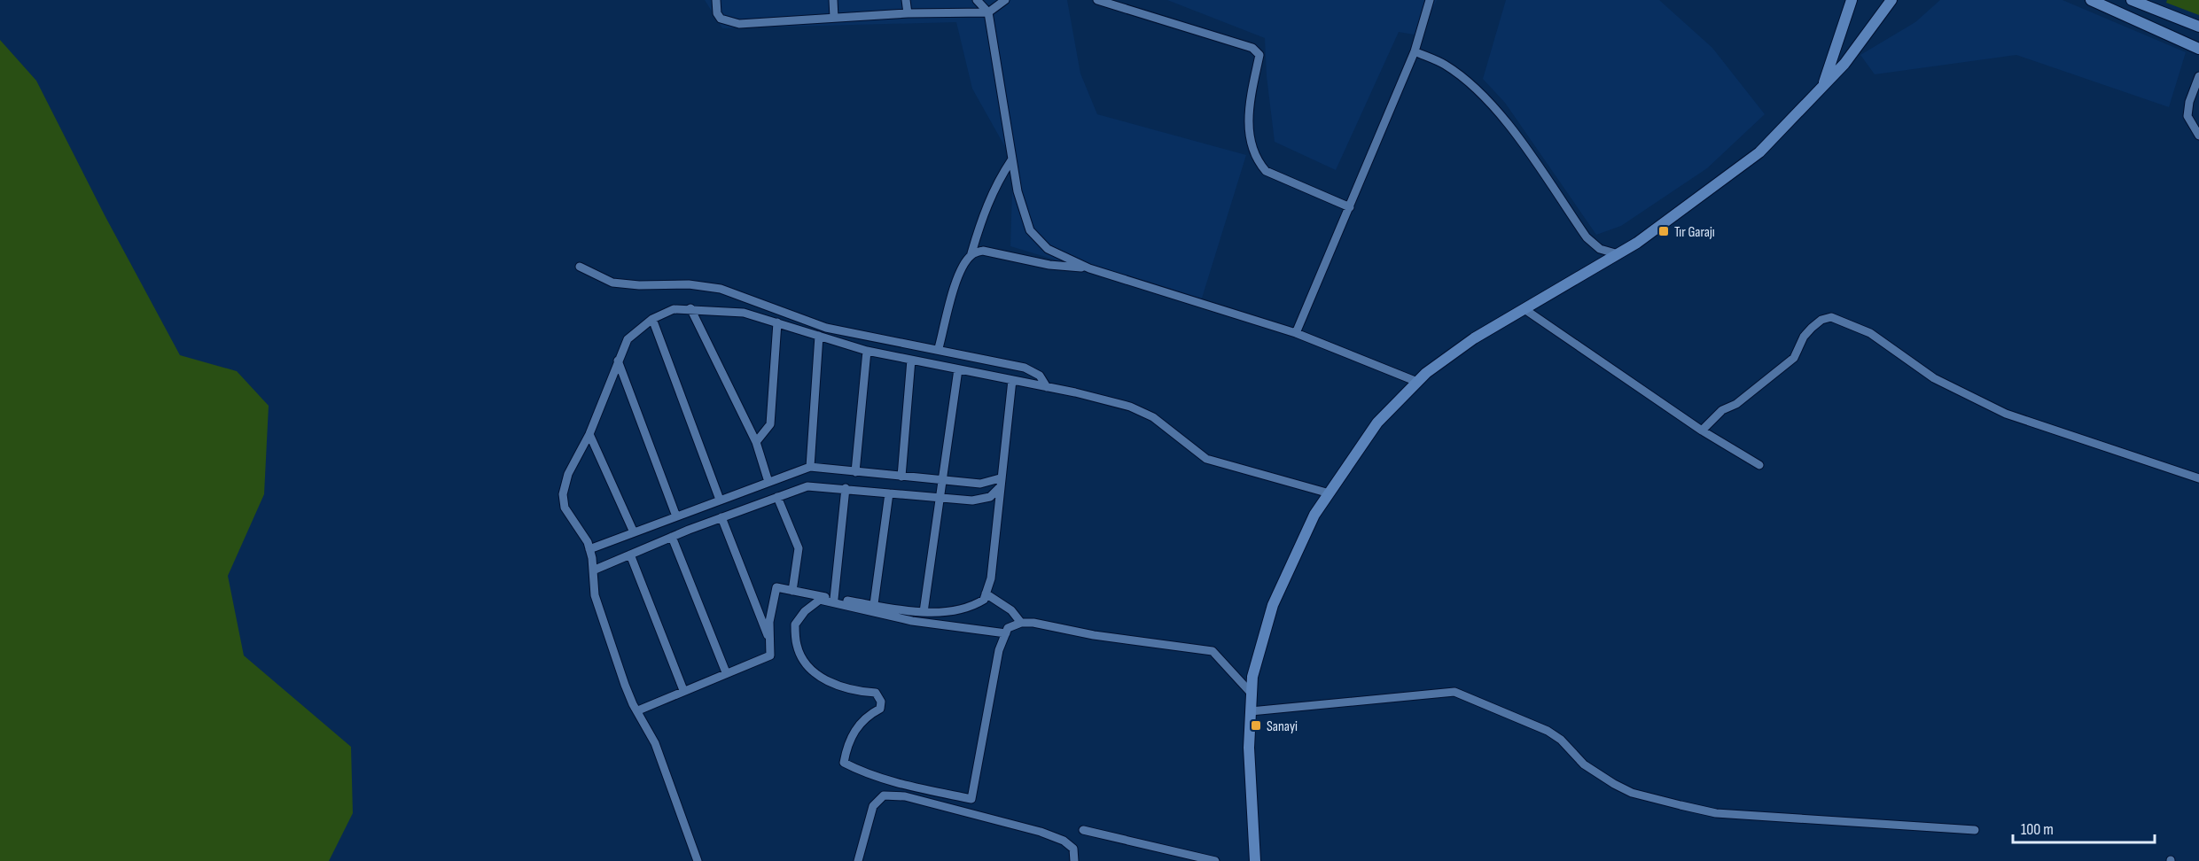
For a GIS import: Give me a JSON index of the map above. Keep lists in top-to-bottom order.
{
  "places": {
    "transit": ["Tır Garajı", "Sanayi"]
  },
  "scale_bar": "100 m"
}
